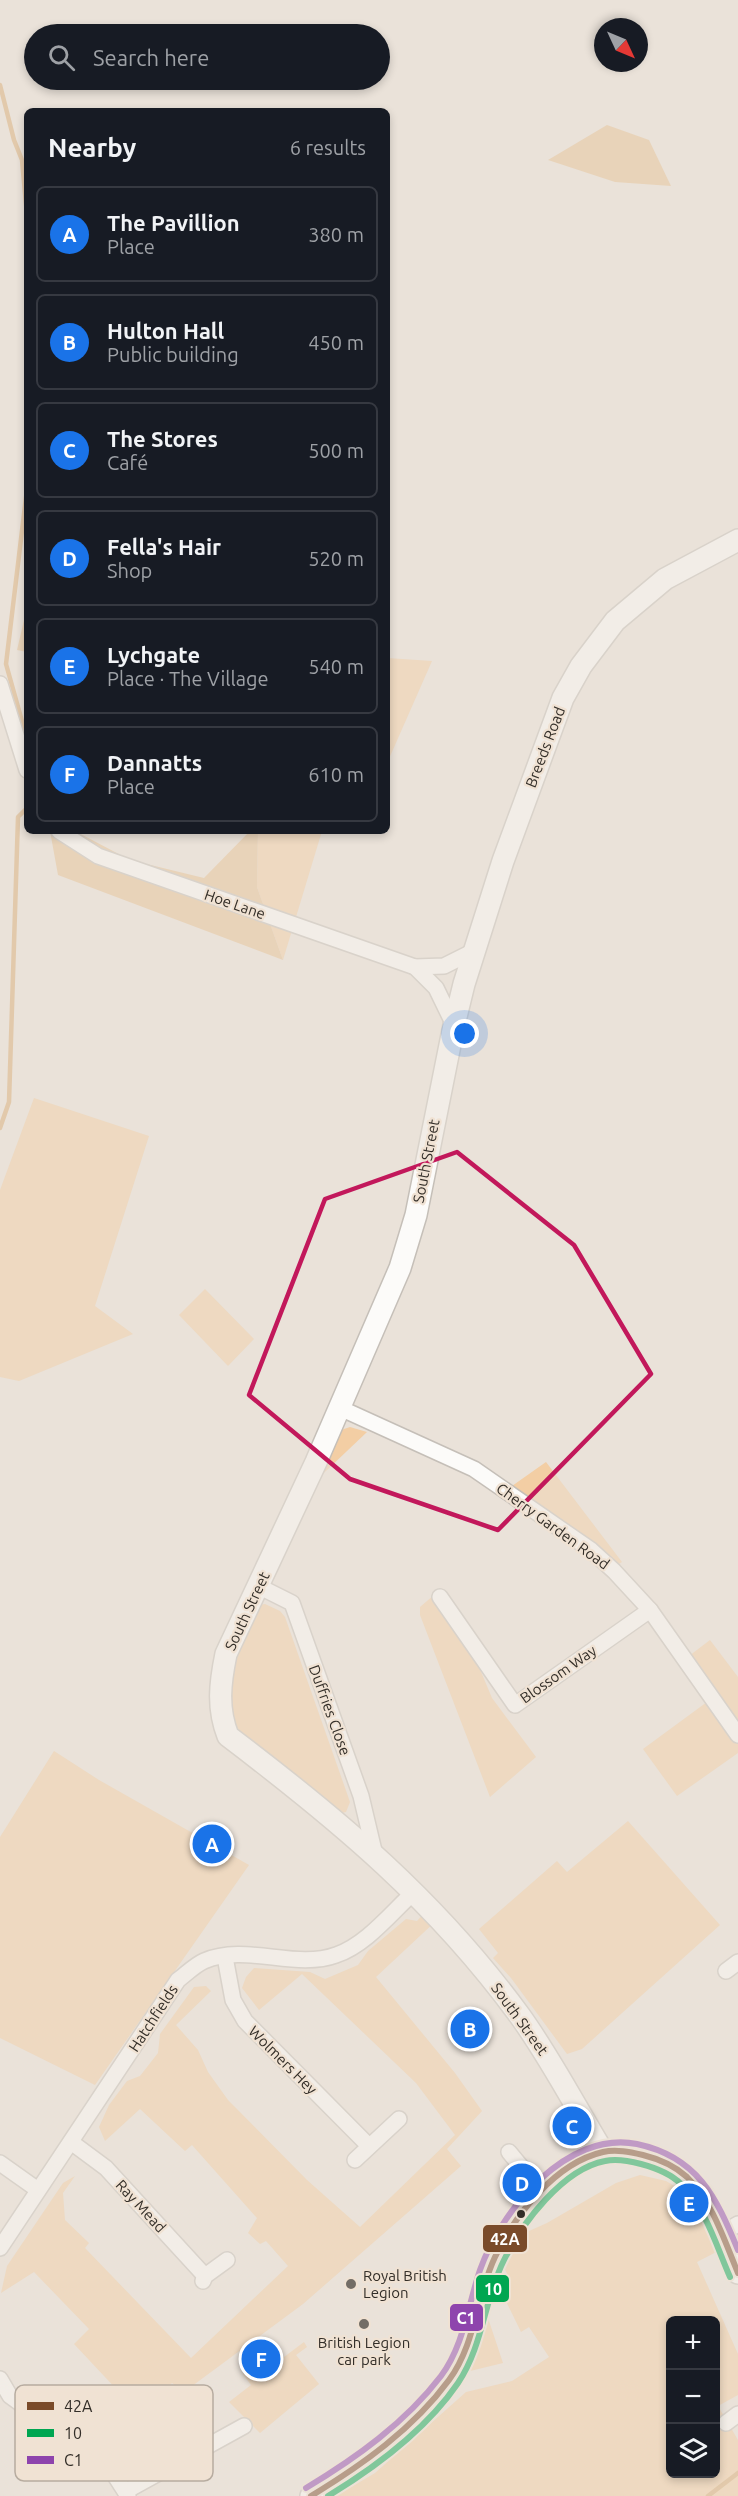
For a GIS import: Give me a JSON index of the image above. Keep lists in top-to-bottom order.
{
  "streets": {
    "street": [
      "Breeds Road",
      "Hoe Lane",
      "South Street",
      "Cherry Garden Road",
      "Blossom Way",
      "Duffries Close",
      "Hatchfields",
      "Wolmers Hey",
      "Ray Mead"
    ]
  },
  "crossings": [
    ["Breeds Road", "Hoe Lane"],
    ["Breeds Road", "South Street"],
    ["Hoe Lane", "South Street"],
    ["South Street", "Cherry Garden Road"],
    ["South Street", "Duffries Close"],
    ["South Street", "Hatchfields"],
    ["Cherry Garden Road", "Blossom Way"],
    ["Hatchfields", "Wolmers Hey"],
    ["Hatchfields", "Ray Mead"]
  ],
  "places": ["Royal British Legion", "British Legion car park"],
  "lines": ["transit line C1", "transit line 42A", "transit line 10"],
  "legend": ["42A", "10", "C1"],
  "north": "bottom right",
  "page": {
    "search": "Search here",
    "heading": ["Nearby", "6 results"],
    "list": [
      {
        "mark": "A",
        "name": "The Pavillion",
        "note": "Place",
        "value": "380 m"
      },
      {
        "mark": "B",
        "name": "Hulton Hall",
        "note": "Public building",
        "value": "450 m"
      },
      {
        "mark": "C",
        "name": "The Stores",
        "note": "Café",
        "value": "500 m"
      },
      {
        "mark": "D",
        "name": "Fella's Hair",
        "note": "Shop",
        "value": "520 m"
      },
      {
        "mark": "E",
        "name": "Lychgate",
        "note": "Place · The Village",
        "value": "540 m"
      },
      {
        "mark": "F",
        "name": "Dannatts",
        "note": "Place",
        "value": "610 m"
      }
    ],
    "pins": [
      "A",
      "B",
      "C",
      "D",
      "E",
      "F"
    ],
    "map_buttons": ["+", "−"]
  }
}
